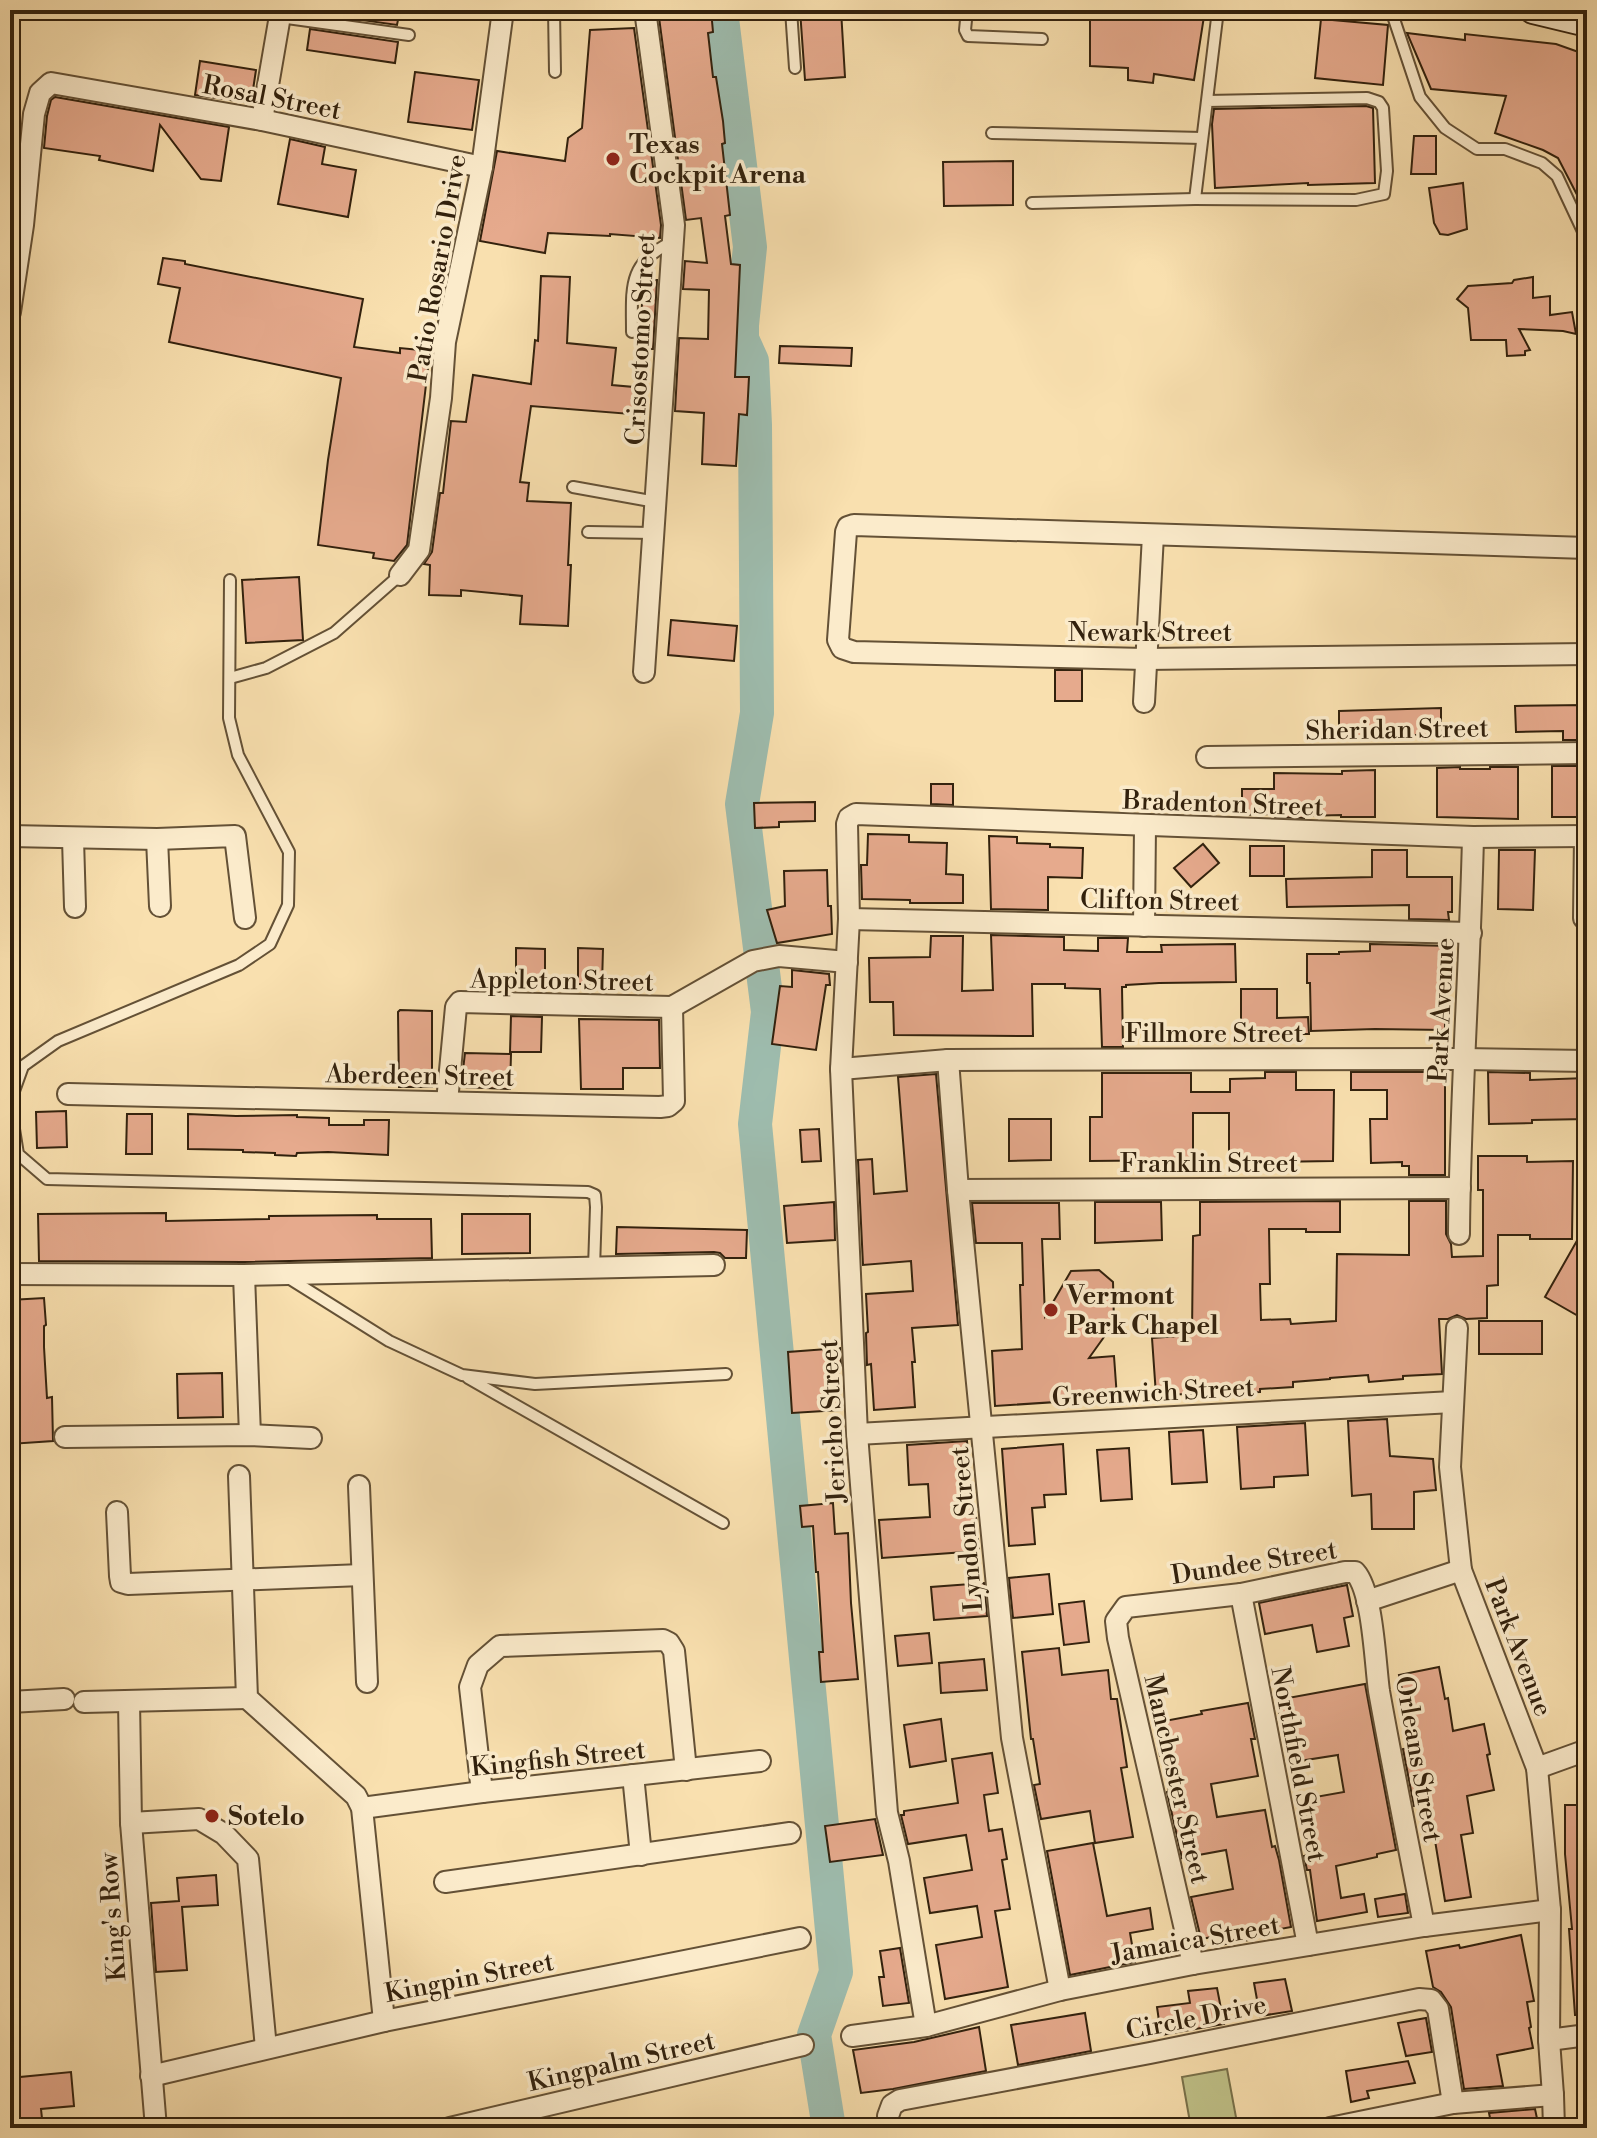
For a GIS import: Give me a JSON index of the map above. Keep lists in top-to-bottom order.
{
  "streets": {
    "street": [
      "Rosal Street",
      "Patio Rosario Drive",
      "Crisostomo Street",
      "Newark Street",
      "Sheridan Street",
      "Bradenton Street",
      "Clifton Street",
      "Appleton Street",
      "Park Avenue",
      "Fillmore Street",
      "Aberdeen Street",
      "Franklin Street",
      "Greenwich Street",
      "Jericho Street",
      "Lyndon Street",
      "Dundee Street",
      "Kingfish Street",
      "Orleans Street",
      "Northfield Street",
      "Manchester Street",
      "King's Row",
      "Jamaica Street",
      "Kingpin Street",
      "Circle Drive",
      "Kingpalm Street"
    ]
  },
  "crossings": [
    ["Rosal Street", "Patio Rosario Drive"],
    ["Bradenton Street", "Park Avenue"],
    ["Bradenton Street", "Jericho Street"],
    ["Clifton Street", "Park Avenue"],
    ["Clifton Street", "Jericho Street"],
    ["Appleton Street", "Aberdeen Street"],
    ["Appleton Street", "Jericho Street"],
    ["Park Avenue", "Fillmore Street"],
    ["Park Avenue", "Franklin Street"],
    ["Park Avenue", "Greenwich Street"],
    ["Park Avenue", "Jamaica Street"],
    ["Fillmore Street", "Jericho Street"],
    ["Fillmore Street", "Lyndon Street"],
    ["Franklin Street", "Lyndon Street"],
    ["Greenwich Street", "Jericho Street"],
    ["Greenwich Street", "Lyndon Street"],
    ["Jericho Street", "Jamaica Street"],
    ["Lyndon Street", "Jamaica Street"],
    ["Dundee Street", "Orleans Street"],
    ["Dundee Street", "Northfield Street"],
    ["Dundee Street", "Manchester Street"],
    ["Orleans Street", "Jamaica Street"],
    ["Northfield Street", "Jamaica Street"],
    ["Manchester Street", "Jamaica Street"],
    ["King's Row", "Kingpin Street"]
  ],
  "places": ["Texas Cockpit Arena", "Vermont Park Chapel", "Sotelo"]
}
